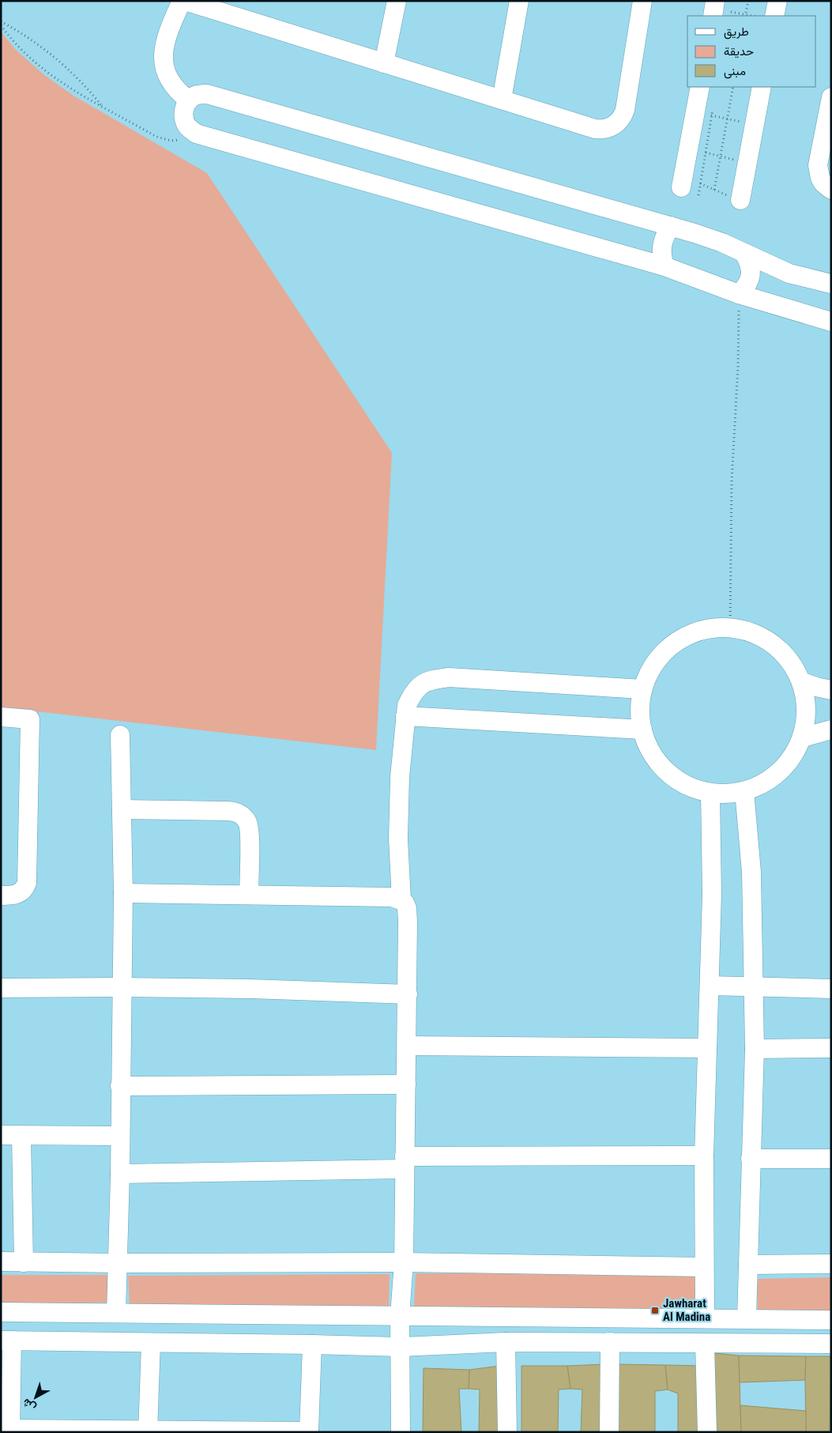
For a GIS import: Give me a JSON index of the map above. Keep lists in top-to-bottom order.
{
  "places": {
    "transit": ["Jawharat Al Madina"]
  },
  "legend": ["طريق", "حديقة", "مبنى"],
  "north": "bottom left"
}
